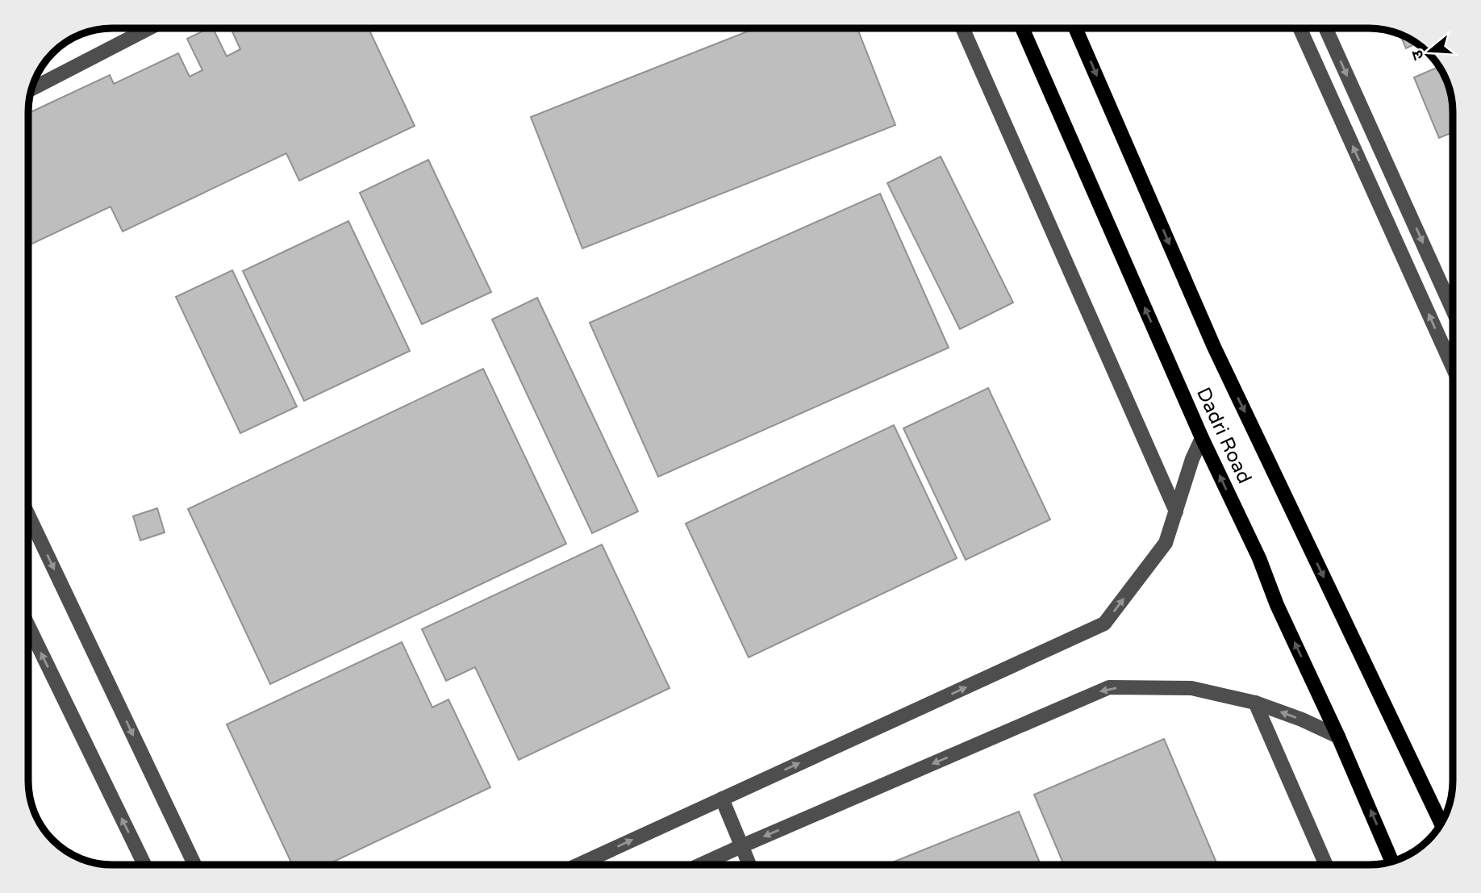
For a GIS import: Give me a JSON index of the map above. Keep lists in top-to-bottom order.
{
  "streets": {
    "main road": ["Dadri Road"]
  },
  "north": "left"
}
